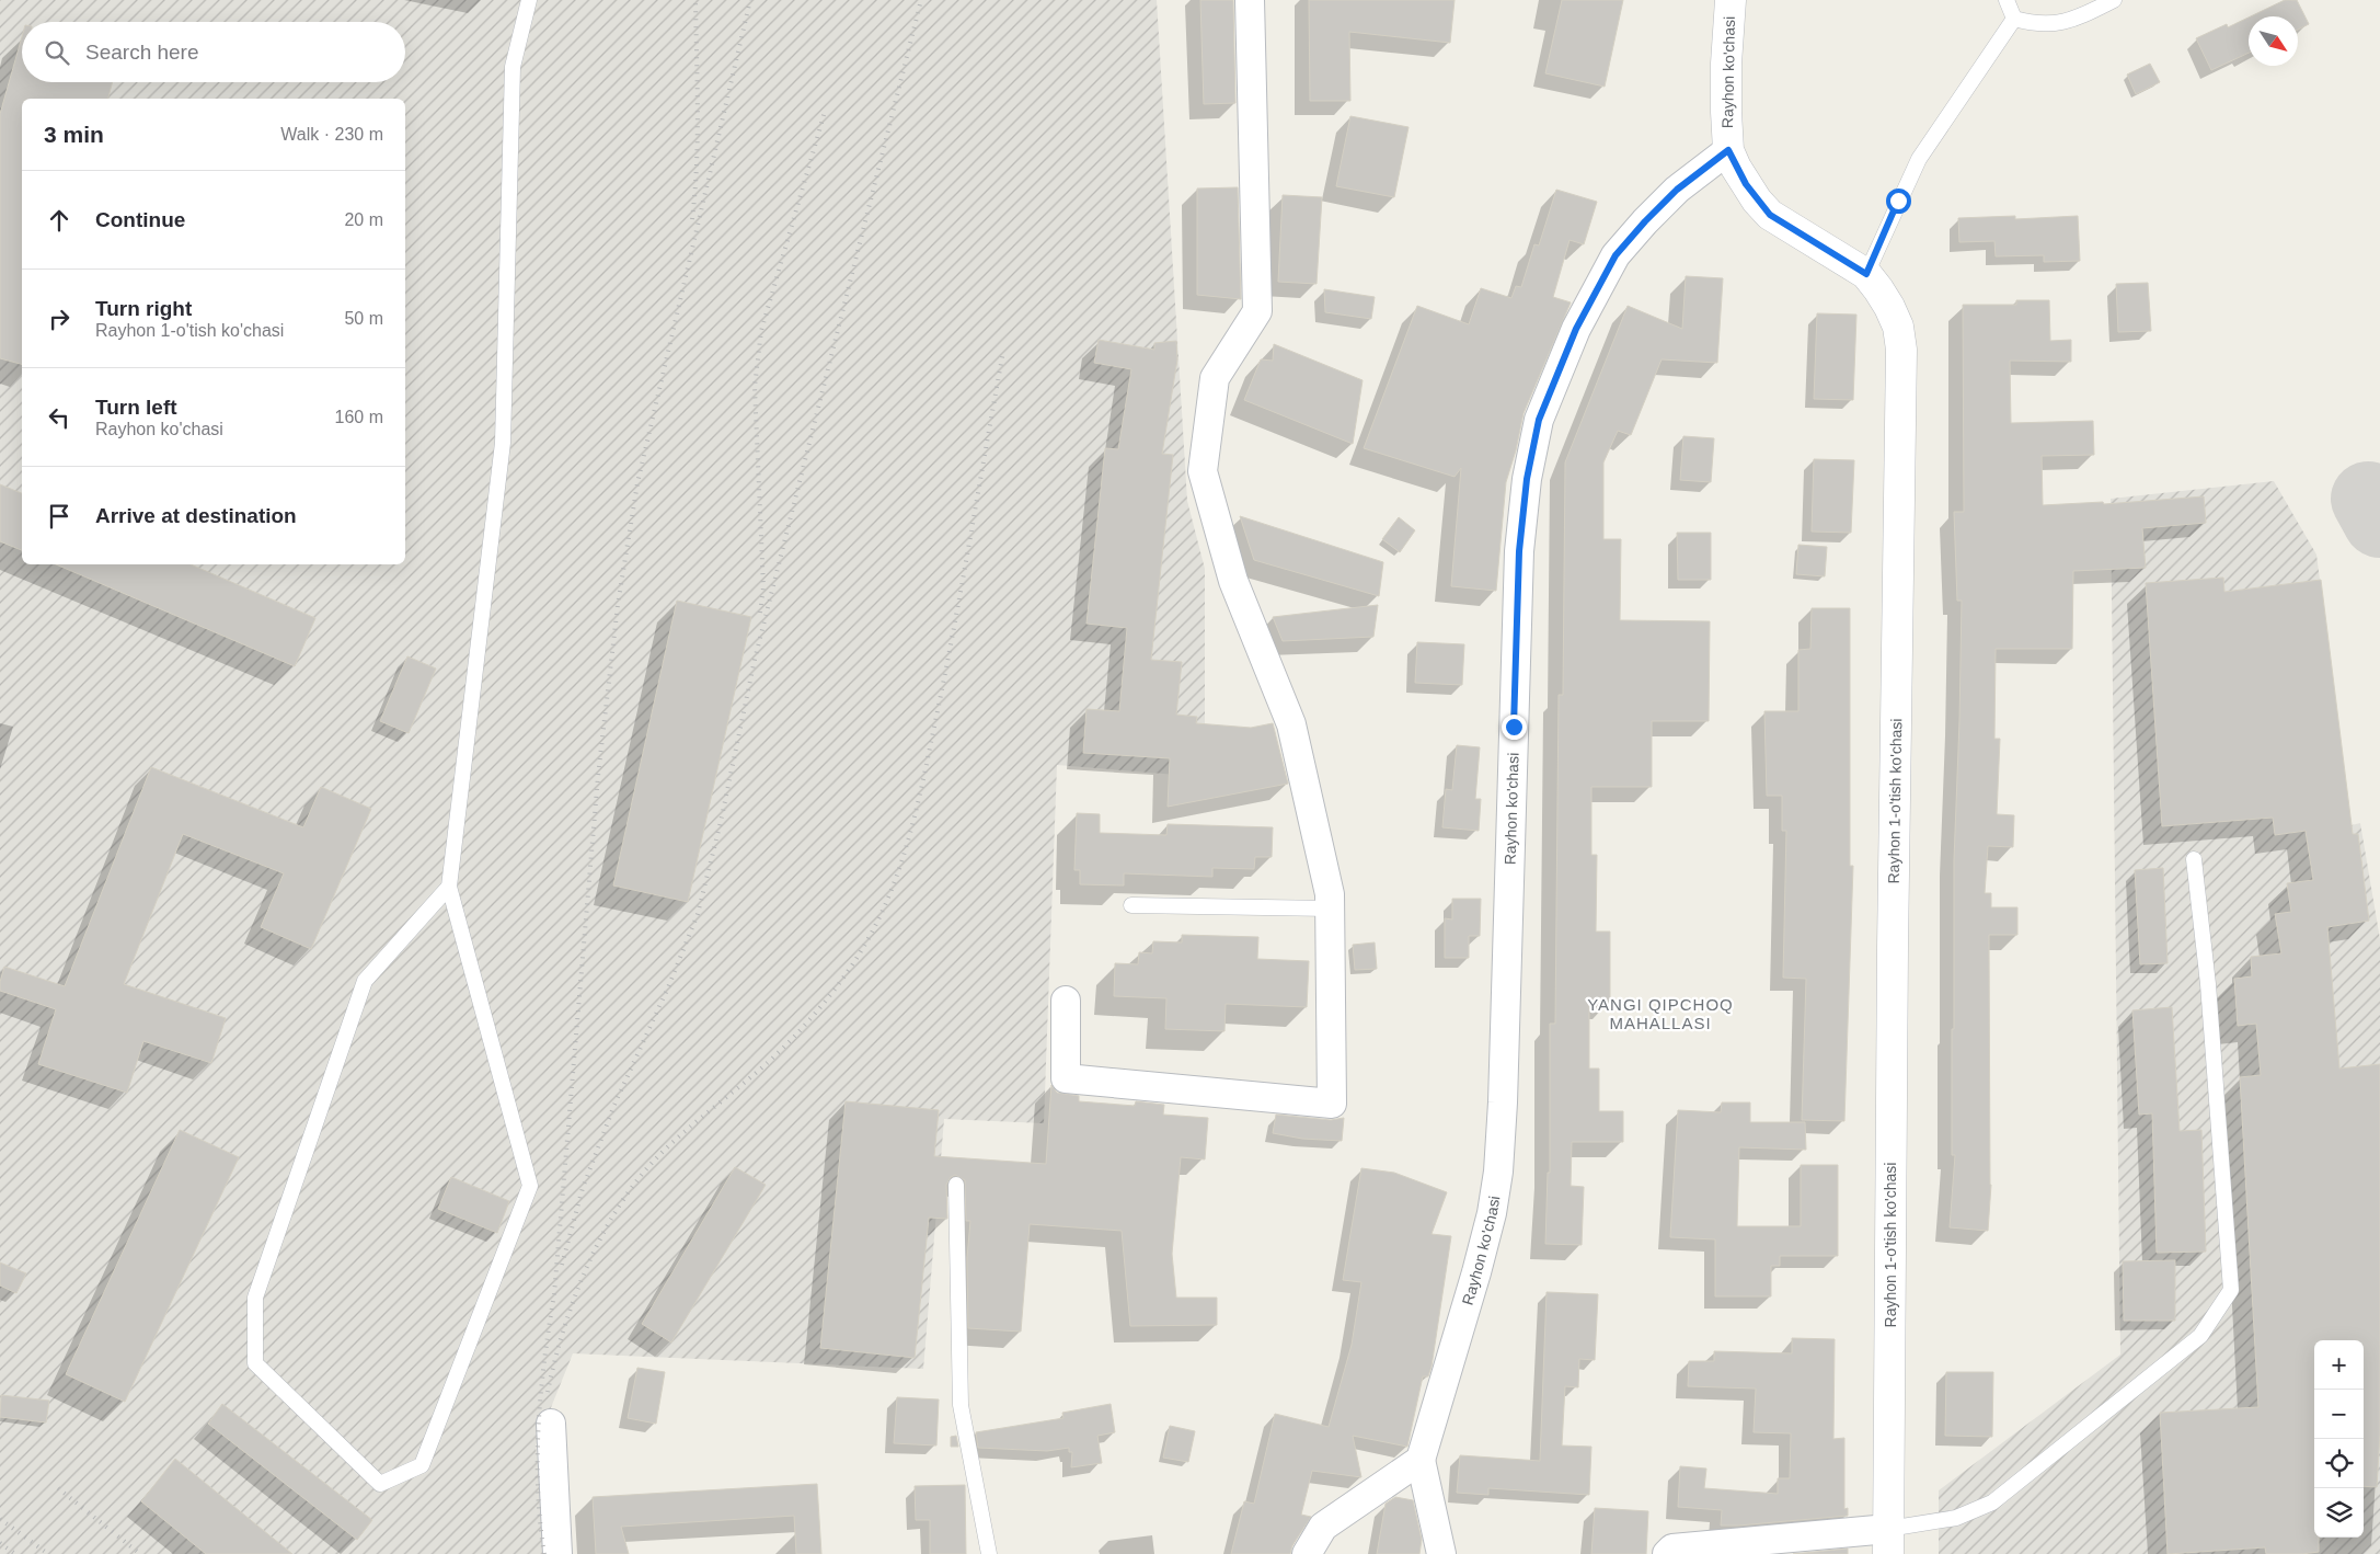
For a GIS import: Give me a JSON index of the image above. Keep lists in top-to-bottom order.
{
  "streets": {
    "street": ["Rayhon ko'chasi", "Rayhon 1-o'tish ko'chasi"]
  },
  "crossings": [
    ["Rayhon ko'chasi", "Rayhon 1-o'tish ko'chasi"]
  ],
  "districts": ["YANGI QIPCHOQ MAHALLASI"],
  "north": "bottom right",
  "page": {
    "search": "Search here",
    "heading": ["3 min", "Walk · 230 m"],
    "list": [
      ["Continue", "20 m"],
      ["Turn right", "Rayhon 1-o'tish ko'chasi", "50 m"],
      ["Turn left", "Rayhon ko'chasi", "160 m"],
      "Arrive at destination"
    ],
    "map_buttons": ["+", "−"]
  }
}
